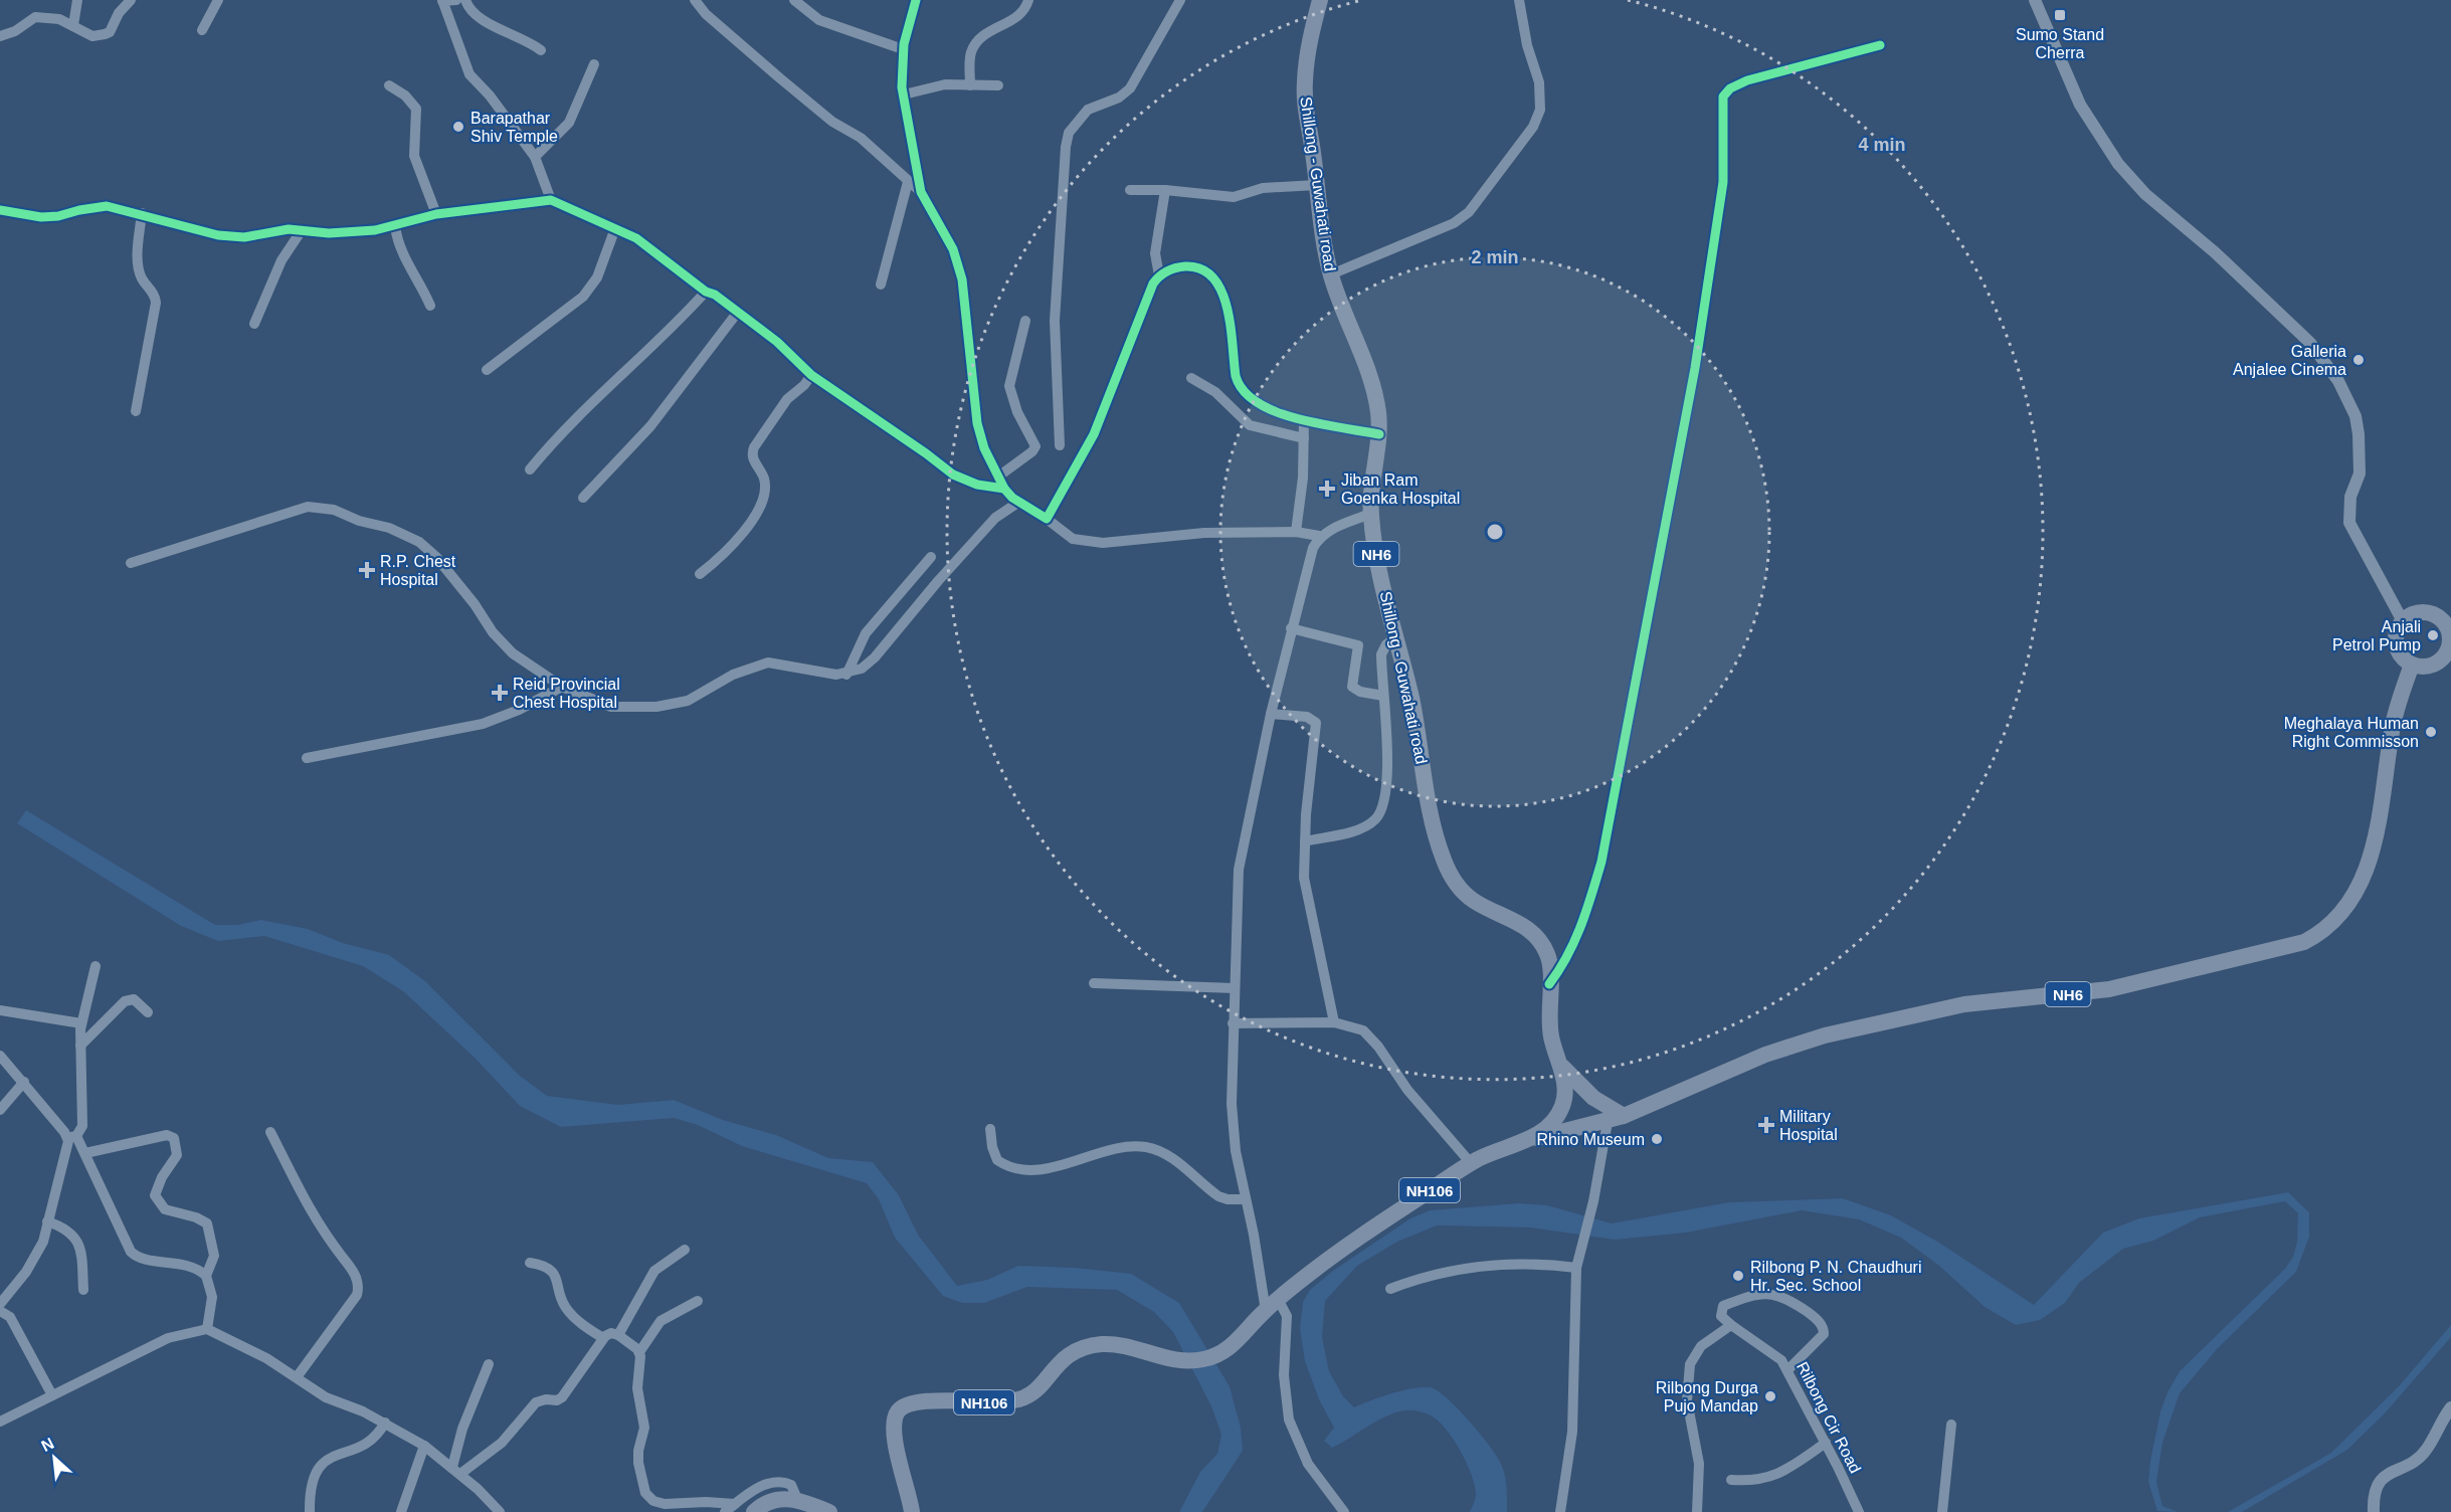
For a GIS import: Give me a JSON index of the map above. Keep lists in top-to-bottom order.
{
  "streets": {
    "highway": ["Shillong - Guwahati road", "NH6", "NH106"],
    "street": ["Rilbong Cir Road"]
  },
  "crossings": [
    ["Shillong - Guwahati road", "NH6"],
    ["Shillong - Guwahati road", "NH106"],
    ["NH6", "NH106"]
  ],
  "places": {
    "transit": ["Sumo Stand Cherra"],
    "other": [
      "Barapathar Shiv Temple",
      "Galleria Anjalee Cinema",
      "Anjali Petrol Pump",
      "Meghalaya Human Right Commisson",
      "Rhino Museum",
      "Rilbong P. N. Chaudhuri Hr. Sec. School",
      "Rilbong Durga Pujo Mandap"
    ],
    "health": [
      "Jiban Ram Goenka Hospital",
      "R.P. Chest Hospital",
      "Reid Provincial Chest Hospital",
      "Military Hospital"
    ]
  },
  "north": "top left",
  "rings": ["4 min", "2 min"]
}
